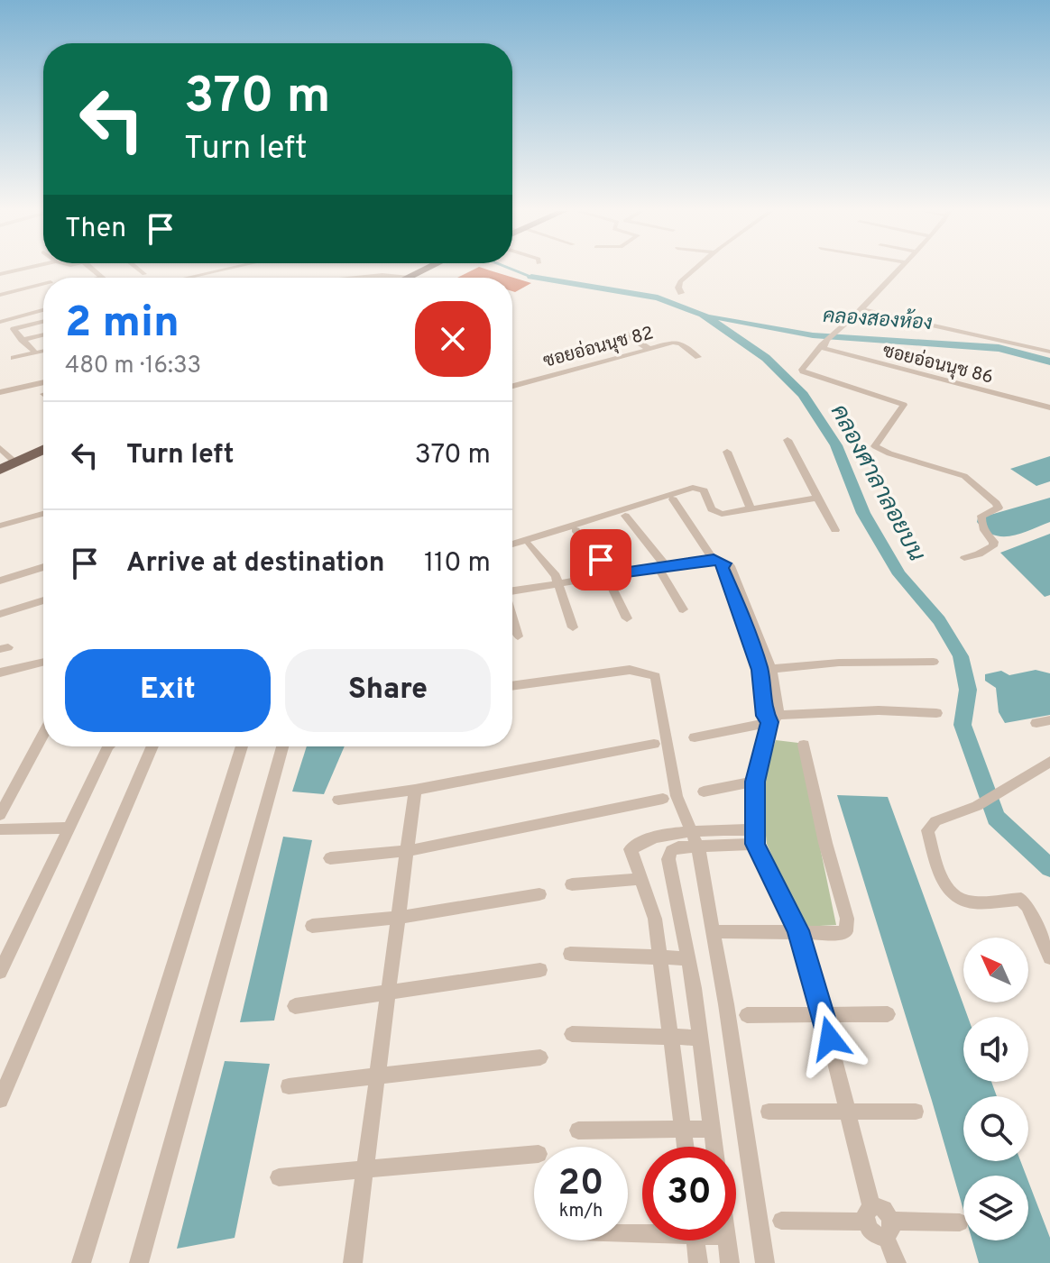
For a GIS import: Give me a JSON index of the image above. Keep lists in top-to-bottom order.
{
  "streets": {
    "street": ["ซอยอ่อนนุช 82", "ซอยอ่อนนุช 86"]
  },
  "water": ["คลองสองห้อง", "คลองศาลาลอยบน"],
  "north": "top left",
  "page": {
    "turn": ["370 m", "Turn left"],
    "then": "Then",
    "heading": ["2 min", "480 m · 16:33"],
    "list": [
      {
        "name": "Turn left",
        "value": "370 m"
      },
      {
        "name": "Arrive at destination",
        "value": "110 m"
      }
    ],
    "buttons": ["Exit", "Share"],
    "speed": "20 km/h",
    "limit": "30"
  }
}
